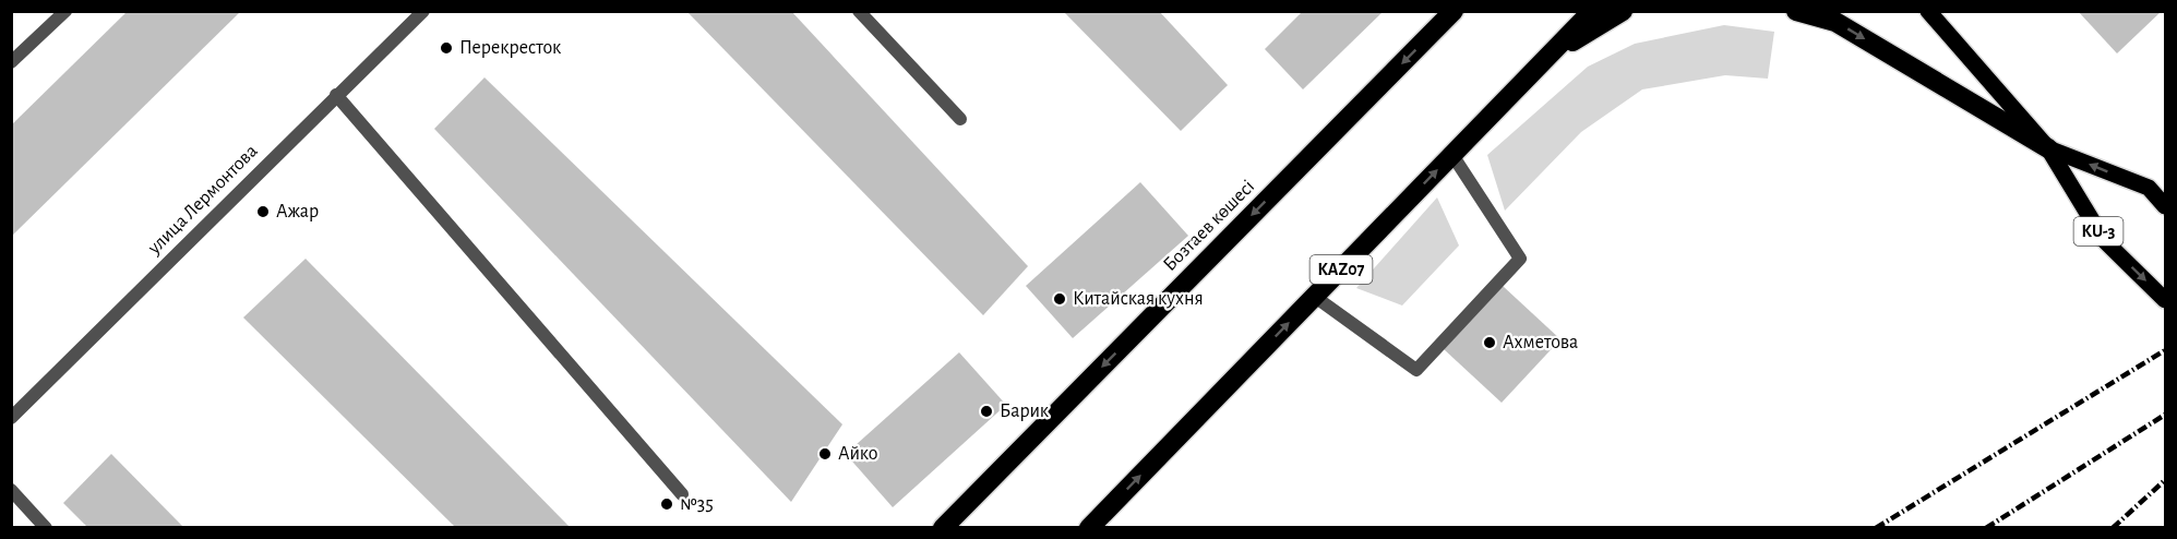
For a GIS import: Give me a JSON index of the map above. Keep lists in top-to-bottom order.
{
  "streets": {
    "highway": ["Бозтаев көшесі", "KAZ07"],
    "main road": ["KU-3"],
    "street": ["улица Лермонтова"]
  },
  "places": [
    "Перекресток",
    "Ажар",
    "Китайская кухня",
    "Ахметова",
    "Барик",
    "Айко",
    "№35"
  ]
}
